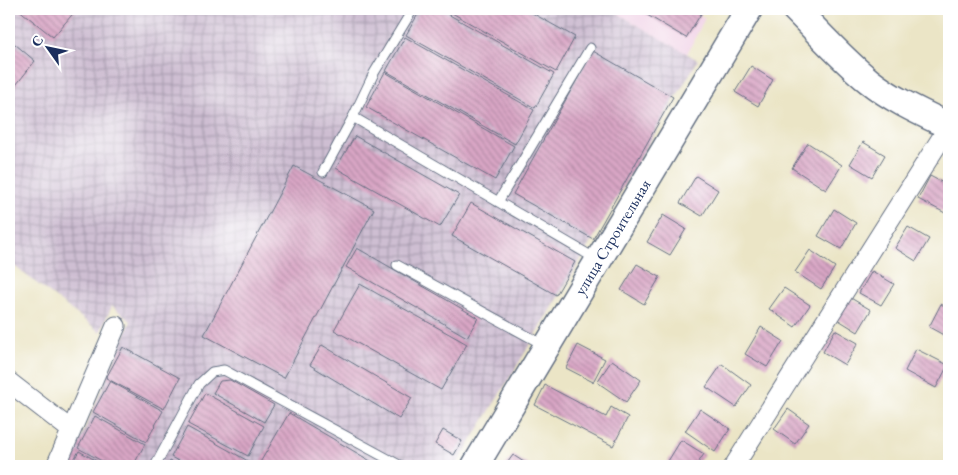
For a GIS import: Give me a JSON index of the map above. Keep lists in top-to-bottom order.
{
  "streets": {
    "main road": ["улица Строительная"]
  },
  "north": "top left"
}
